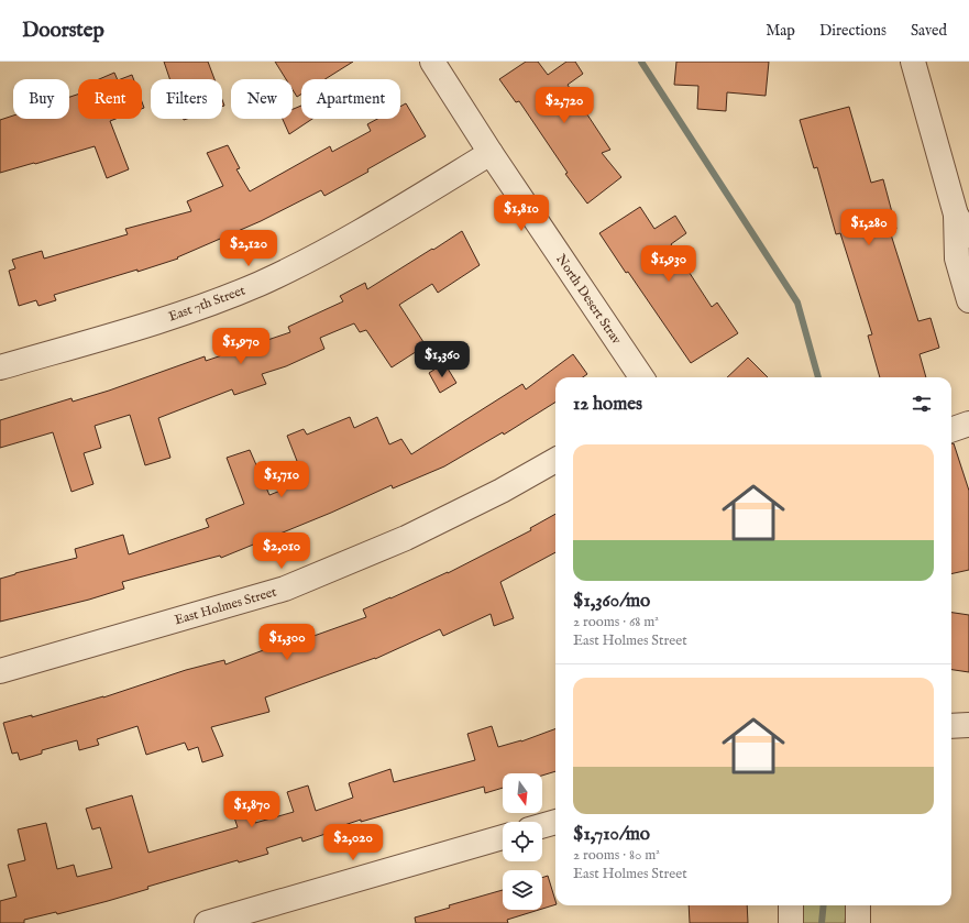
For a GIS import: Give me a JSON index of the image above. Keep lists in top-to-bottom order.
{
  "streets": {
    "street": ["North Desert Strav", "East 7th Street", "East Holmes Street"]
  },
  "crossings": [
    ["North Desert Strav", "East 7th Street"]
  ],
  "north": "bottom",
  "page": {
    "header": "Doorstep",
    "nav": ["Map", "Directions", "Saved"],
    "chip": [
      "Buy",
      "Rent",
      "Filters",
      "New",
      "Apartment"
    ],
    "price": [
      "$2,720",
      "$1,810",
      "$1,280",
      "$2,120",
      "$1,930",
      "$1,970",
      "$1,360",
      "$1,710",
      "$2,010",
      "$1,300",
      "$1,870",
      "$2,020"
    ],
    "heading": "12 homes",
    "list": [
      {
        "name": "$1,360/mo",
        "note": "2 rooms · 68 m² · East Holmes Street"
      },
      {
        "name": "$1,710/mo",
        "note": "2 rooms · 80 m² · East Holmes Street"
      }
    ]
  }
}
